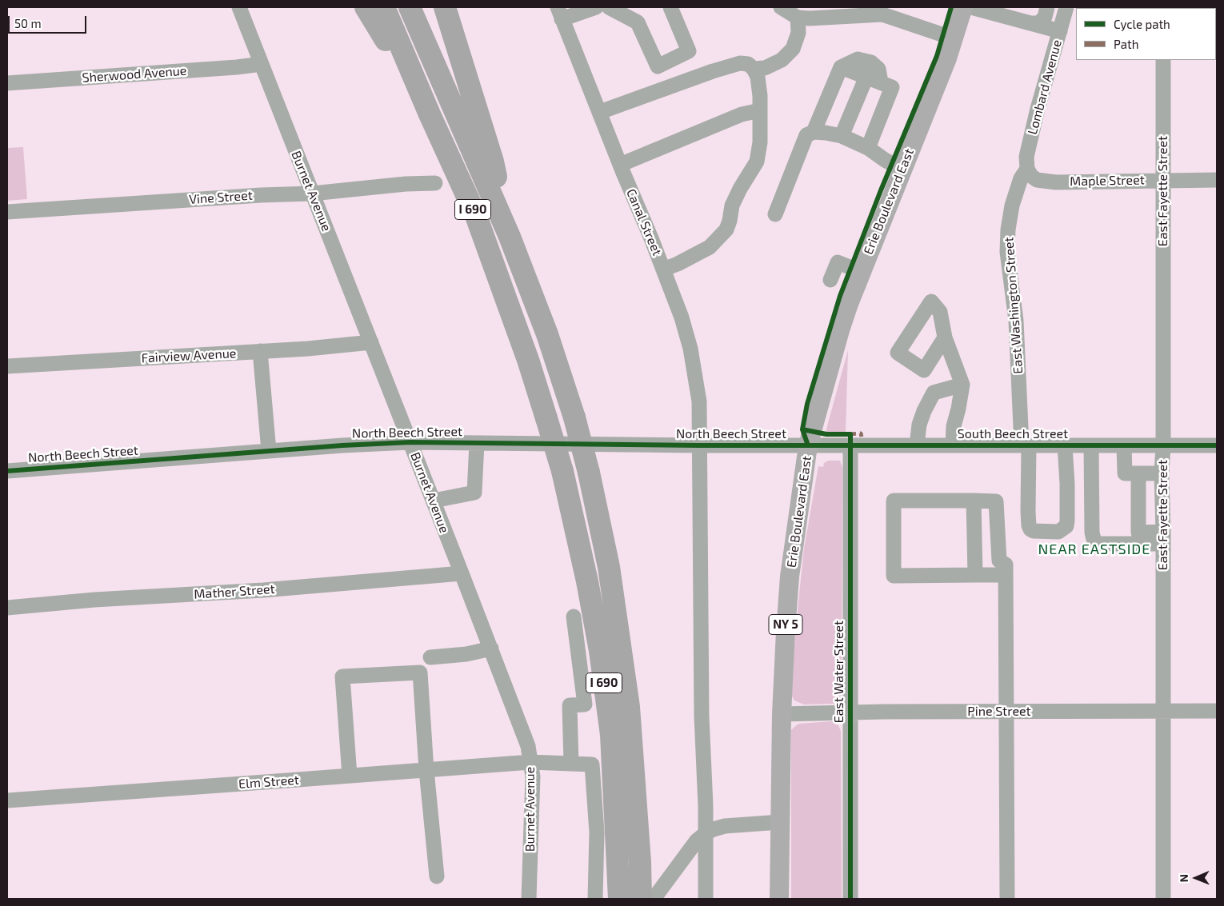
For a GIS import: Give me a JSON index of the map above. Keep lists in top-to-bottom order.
{
  "streets": {
    "highway": ["I 690"],
    "main road": ["Erie Boulevard East", "NY 5"],
    "street": [
      "Sherwood Avenue",
      "Lombard Avenue",
      "Maple Street",
      "Burnet Avenue",
      "East Fayette Street",
      "Vine Street",
      "Canal Street",
      "East Washington Street",
      "Fairview Avenue",
      "North Beech Street",
      "South Beech Street",
      "Mather Street",
      "East Water Street",
      "Pine Street",
      "Elm Street"
    ]
  },
  "crossings": [
    ["Sherwood Avenue", "Burnet Avenue"],
    ["Lombard Avenue", "Maple Street"],
    ["Lombard Avenue", "East Washington Street"],
    ["Maple Street", "East Fayette Street"],
    ["Maple Street", "East Washington Street"],
    ["Burnet Avenue", "Vine Street"],
    ["Burnet Avenue", "Fairview Avenue"],
    ["Burnet Avenue", "North Beech Street"],
    ["Burnet Avenue", "Mather Street"],
    ["Burnet Avenue", "Elm Street"],
    ["East Fayette Street", "South Beech Street"],
    ["East Fayette Street", "Pine Street"],
    ["Erie Boulevard East", "North Beech Street"],
    ["Erie Boulevard East", "South Beech Street"],
    ["Erie Boulevard East", "Pine Street"],
    ["Canal Street", "North Beech Street"],
    ["East Washington Street", "South Beech Street"],
    ["North Beech Street", "South Beech Street"],
    ["South Beech Street", "East Water Street"],
    ["East Water Street", "Pine Street"]
  ],
  "districts": ["NEAR EASTSIDE"],
  "legend": ["Cycle path", "Path"],
  "scale_bar": "50 m",
  "north": "left"
}
